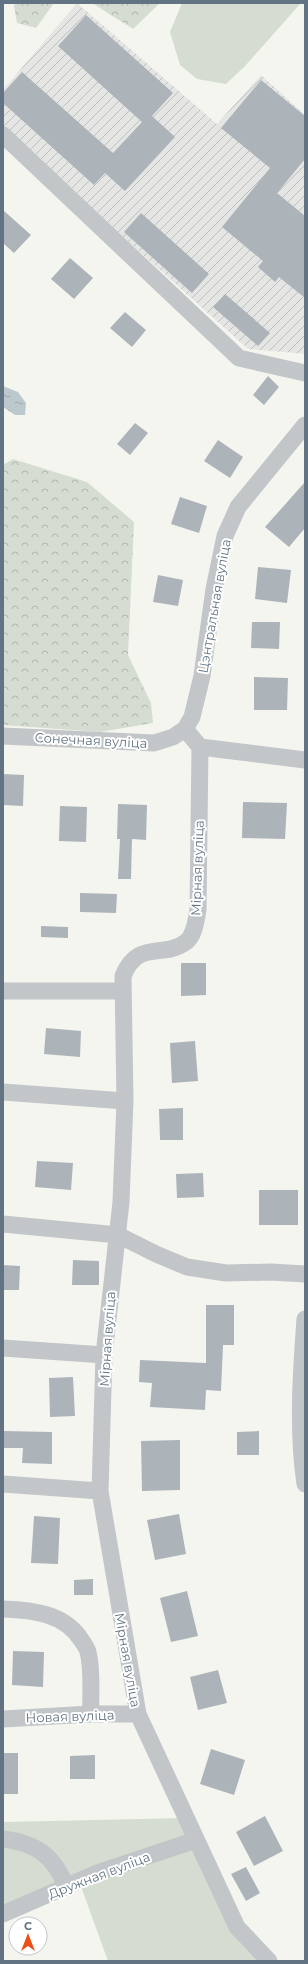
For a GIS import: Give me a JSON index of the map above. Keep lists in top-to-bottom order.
{
  "streets": {
    "street": [
      "Цэнтральная вуліца",
      "Сонечная вуліца",
      "Мірная вуліца",
      "Новая вуліца",
      "Дружная вуліца"
    ]
  },
  "crossings": [
    ["Цэнтральная вуліца", "Сонечная вуліца"],
    ["Мірная вуліца", "Новая вуліца"],
    ["Мірная вуліца", "Дружная вуліца"]
  ],
  "north": "top"
}
